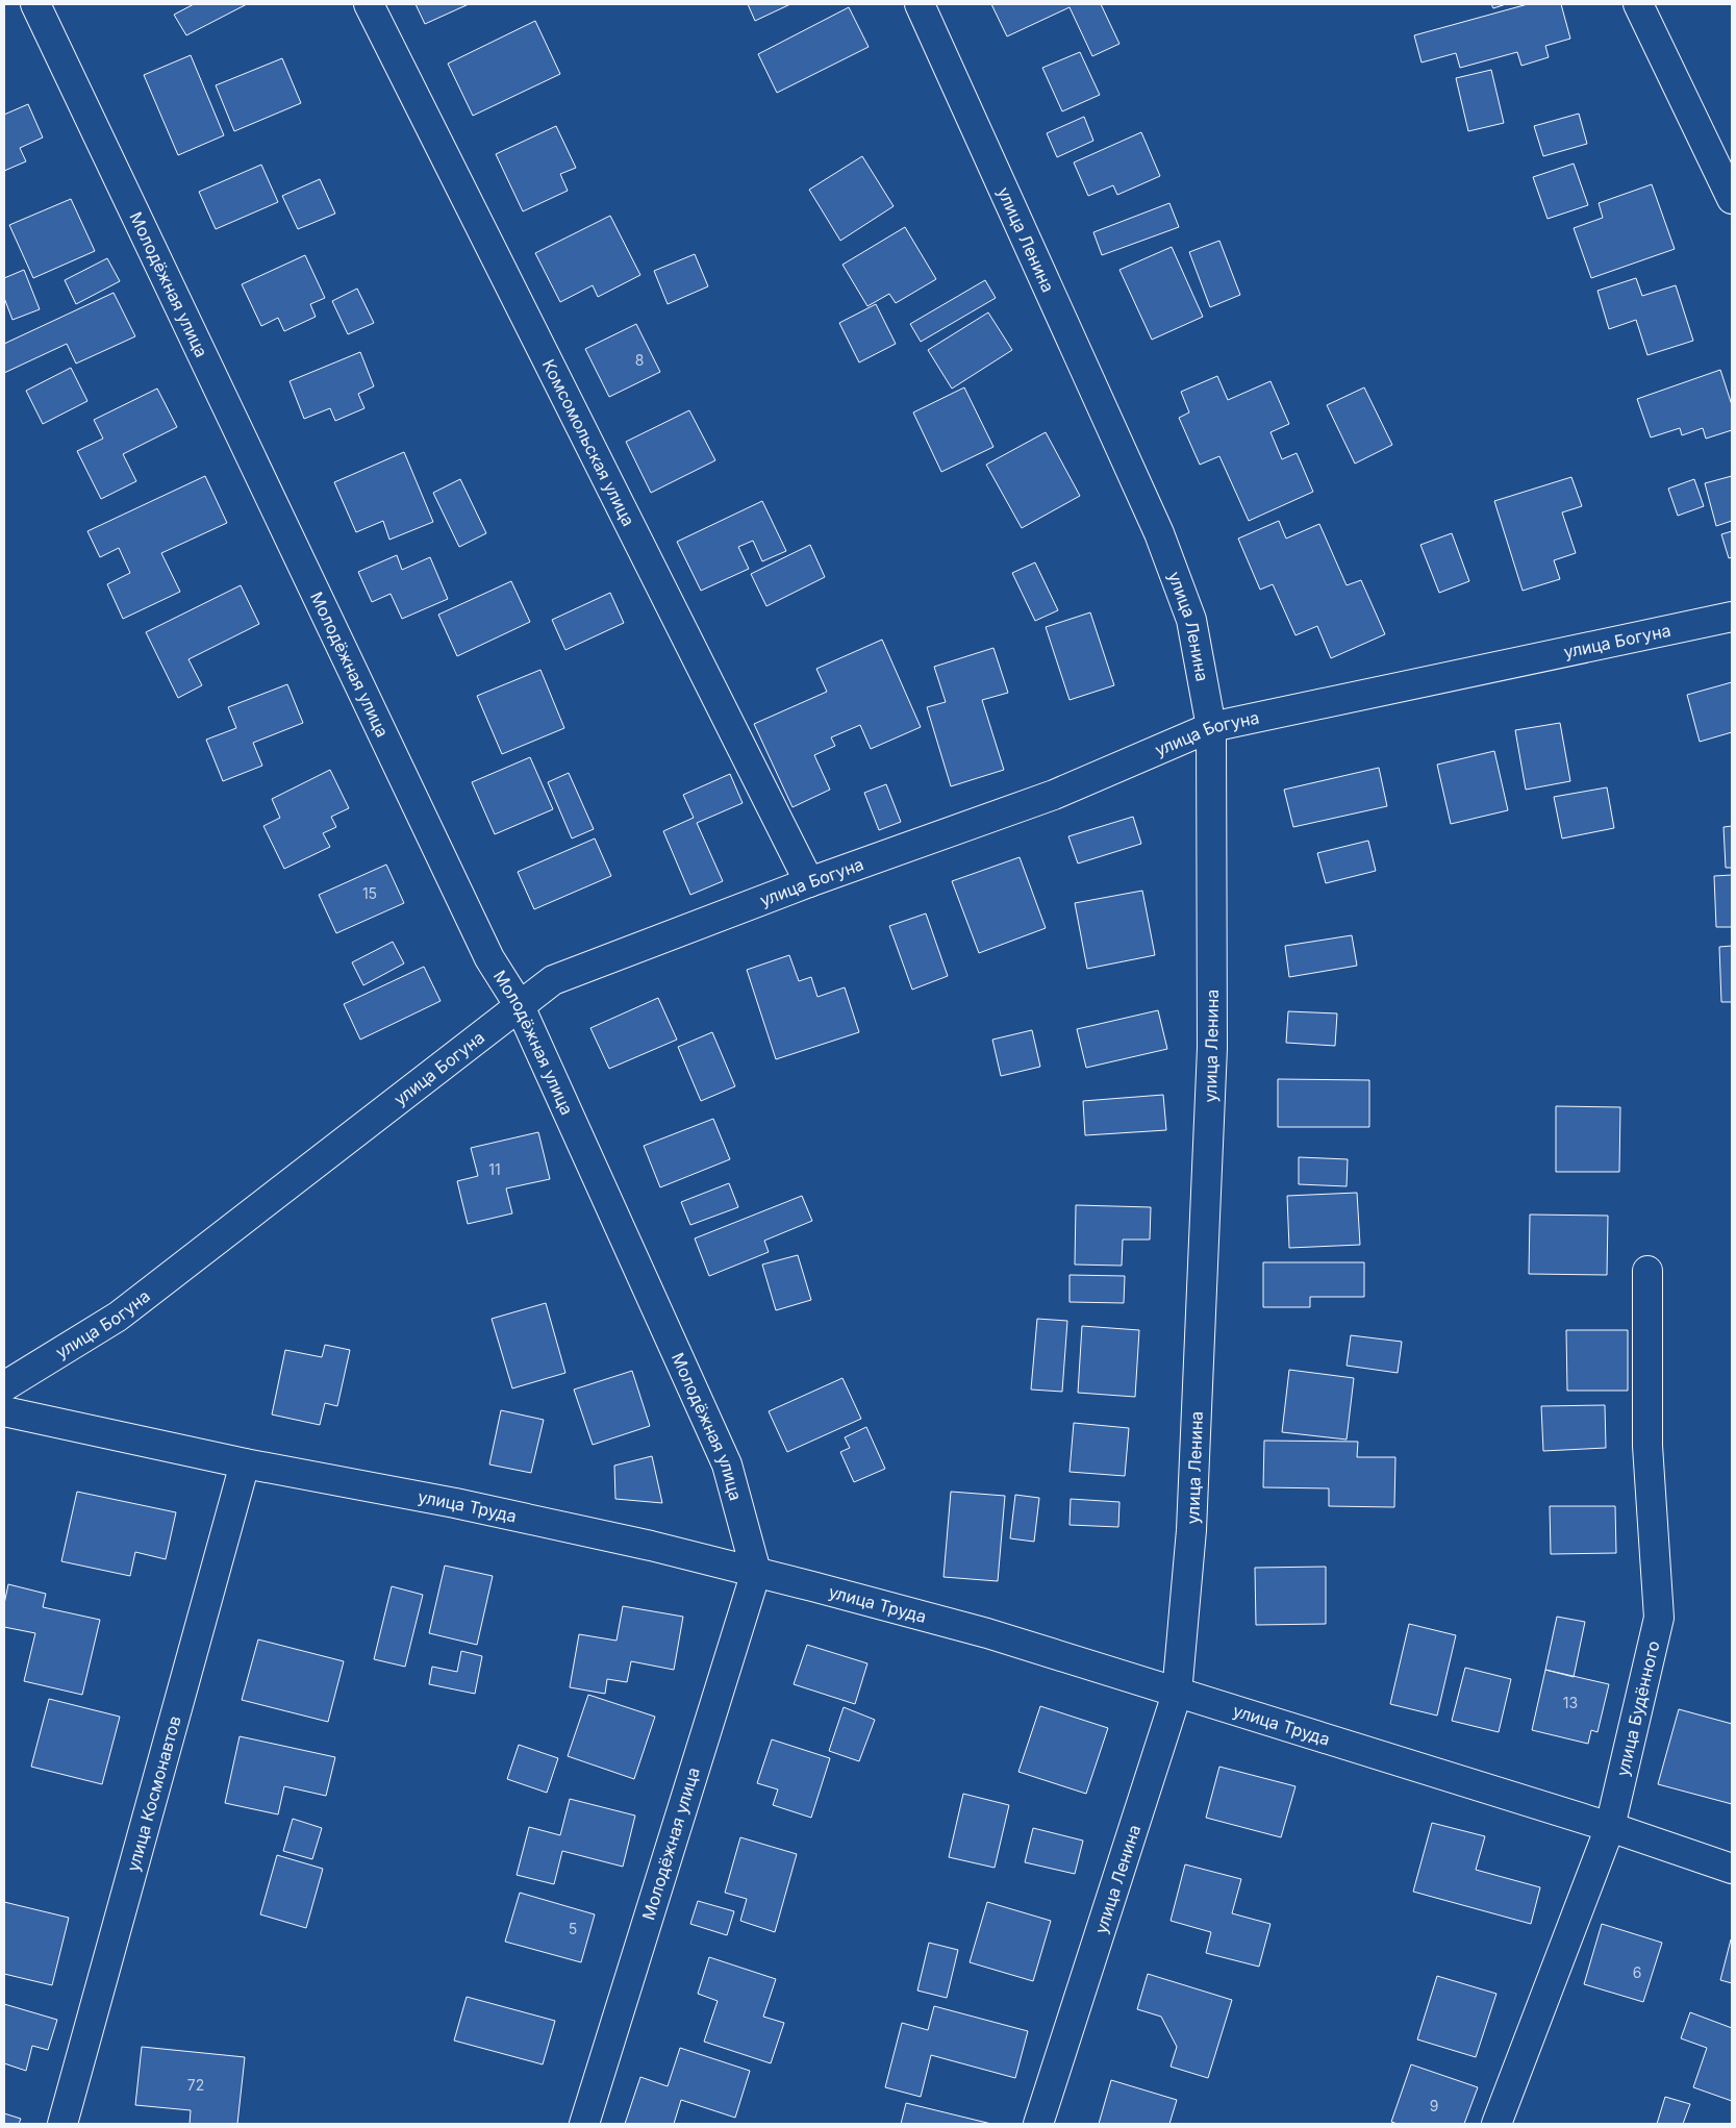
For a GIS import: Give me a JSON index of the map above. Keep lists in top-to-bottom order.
{
  "streets": {
    "street": [
      "улица Ленина",
      "Молодёжная улица",
      "Комсомольская улица",
      "улица Богуна",
      "улица Труда",
      "улица Будённого",
      "улица Космонавтов"
    ]
  },
  "crossings": [
    ["улица Ленина", "улица Богуна"],
    ["улица Ленина", "улица Труда"],
    ["Молодёжная улица", "улица Богуна"],
    ["Молодёжная улица", "улица Труда"],
    ["Комсомольская улица", "улица Богуна"],
    ["улица Труда", "улица Будённого"],
    ["улица Труда", "улица Космонавтов"]
  ],
  "house_numbers": [
    "8",
    "15",
    "11",
    "13",
    "5",
    "6",
    "72",
    "9"
  ]
}
